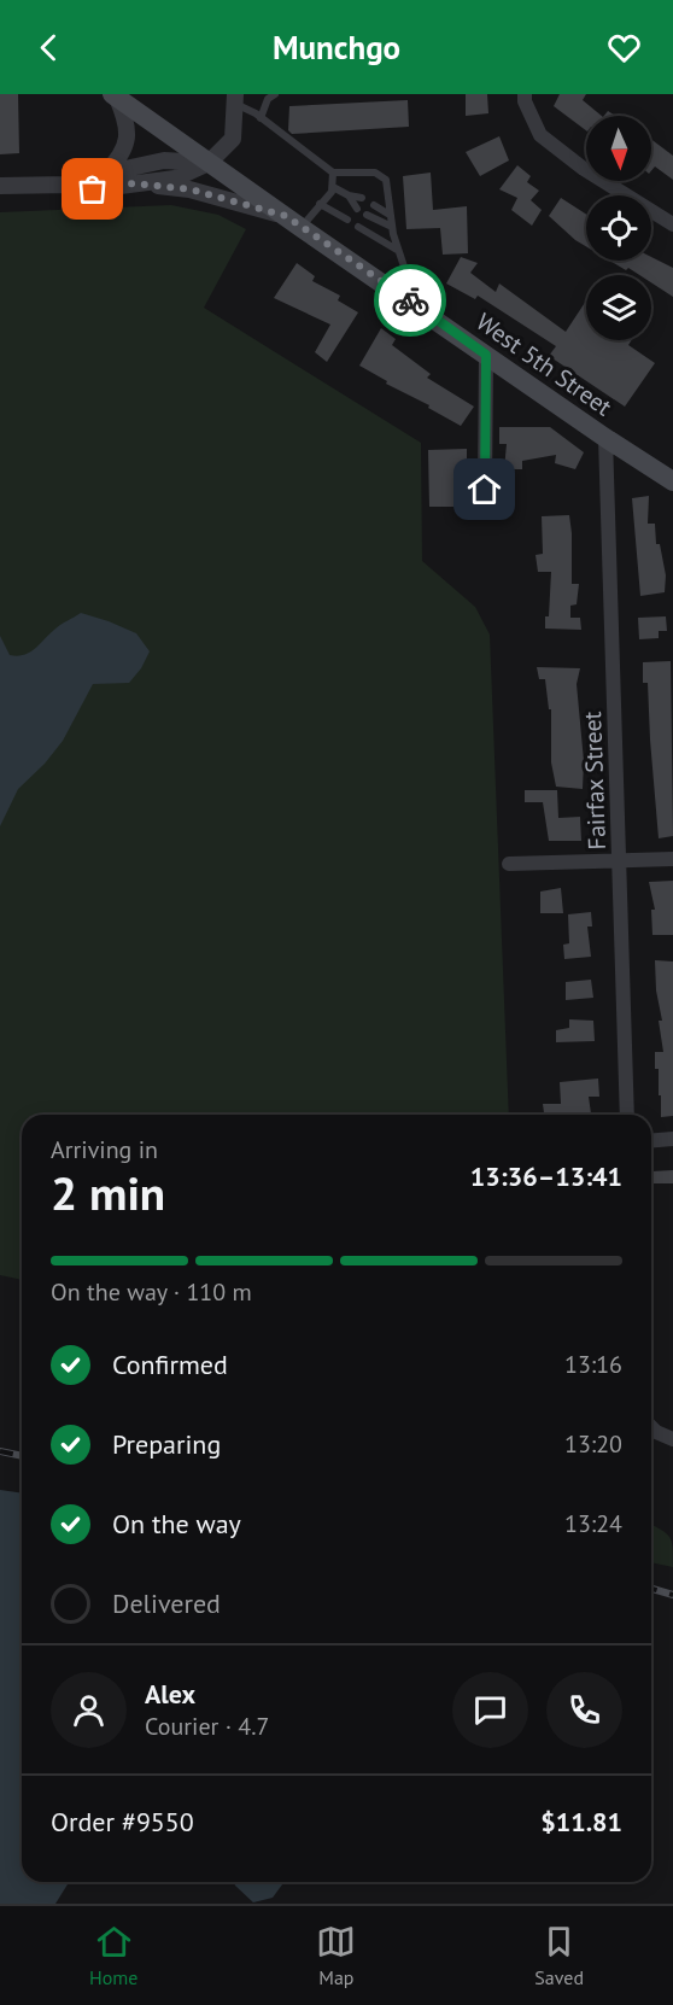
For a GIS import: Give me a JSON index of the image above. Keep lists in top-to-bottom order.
{
  "streets": {
    "main road": ["West 5th Street"],
    "street": ["Fairfax Street"]
  },
  "crossings": [
    ["West 5th Street", "Fairfax Street"]
  ],
  "north": "bottom",
  "page": {
    "header": "Munchgo",
    "heading": ["2 min", "Arriving in", "13:36–13:41"],
    "panel": [
      "Alex",
      "Courier · 4.7",
      "Order #9550",
      "$11.81"
    ],
    "bar": "On the way · 110 m",
    "list": [
      ["Confirmed", "13:16"],
      ["Preparing", "13:20"],
      ["On the way", "13:24"],
      "Delivered"
    ],
    "tabs": ["Home", "Map", "Saved"]
  }
}
